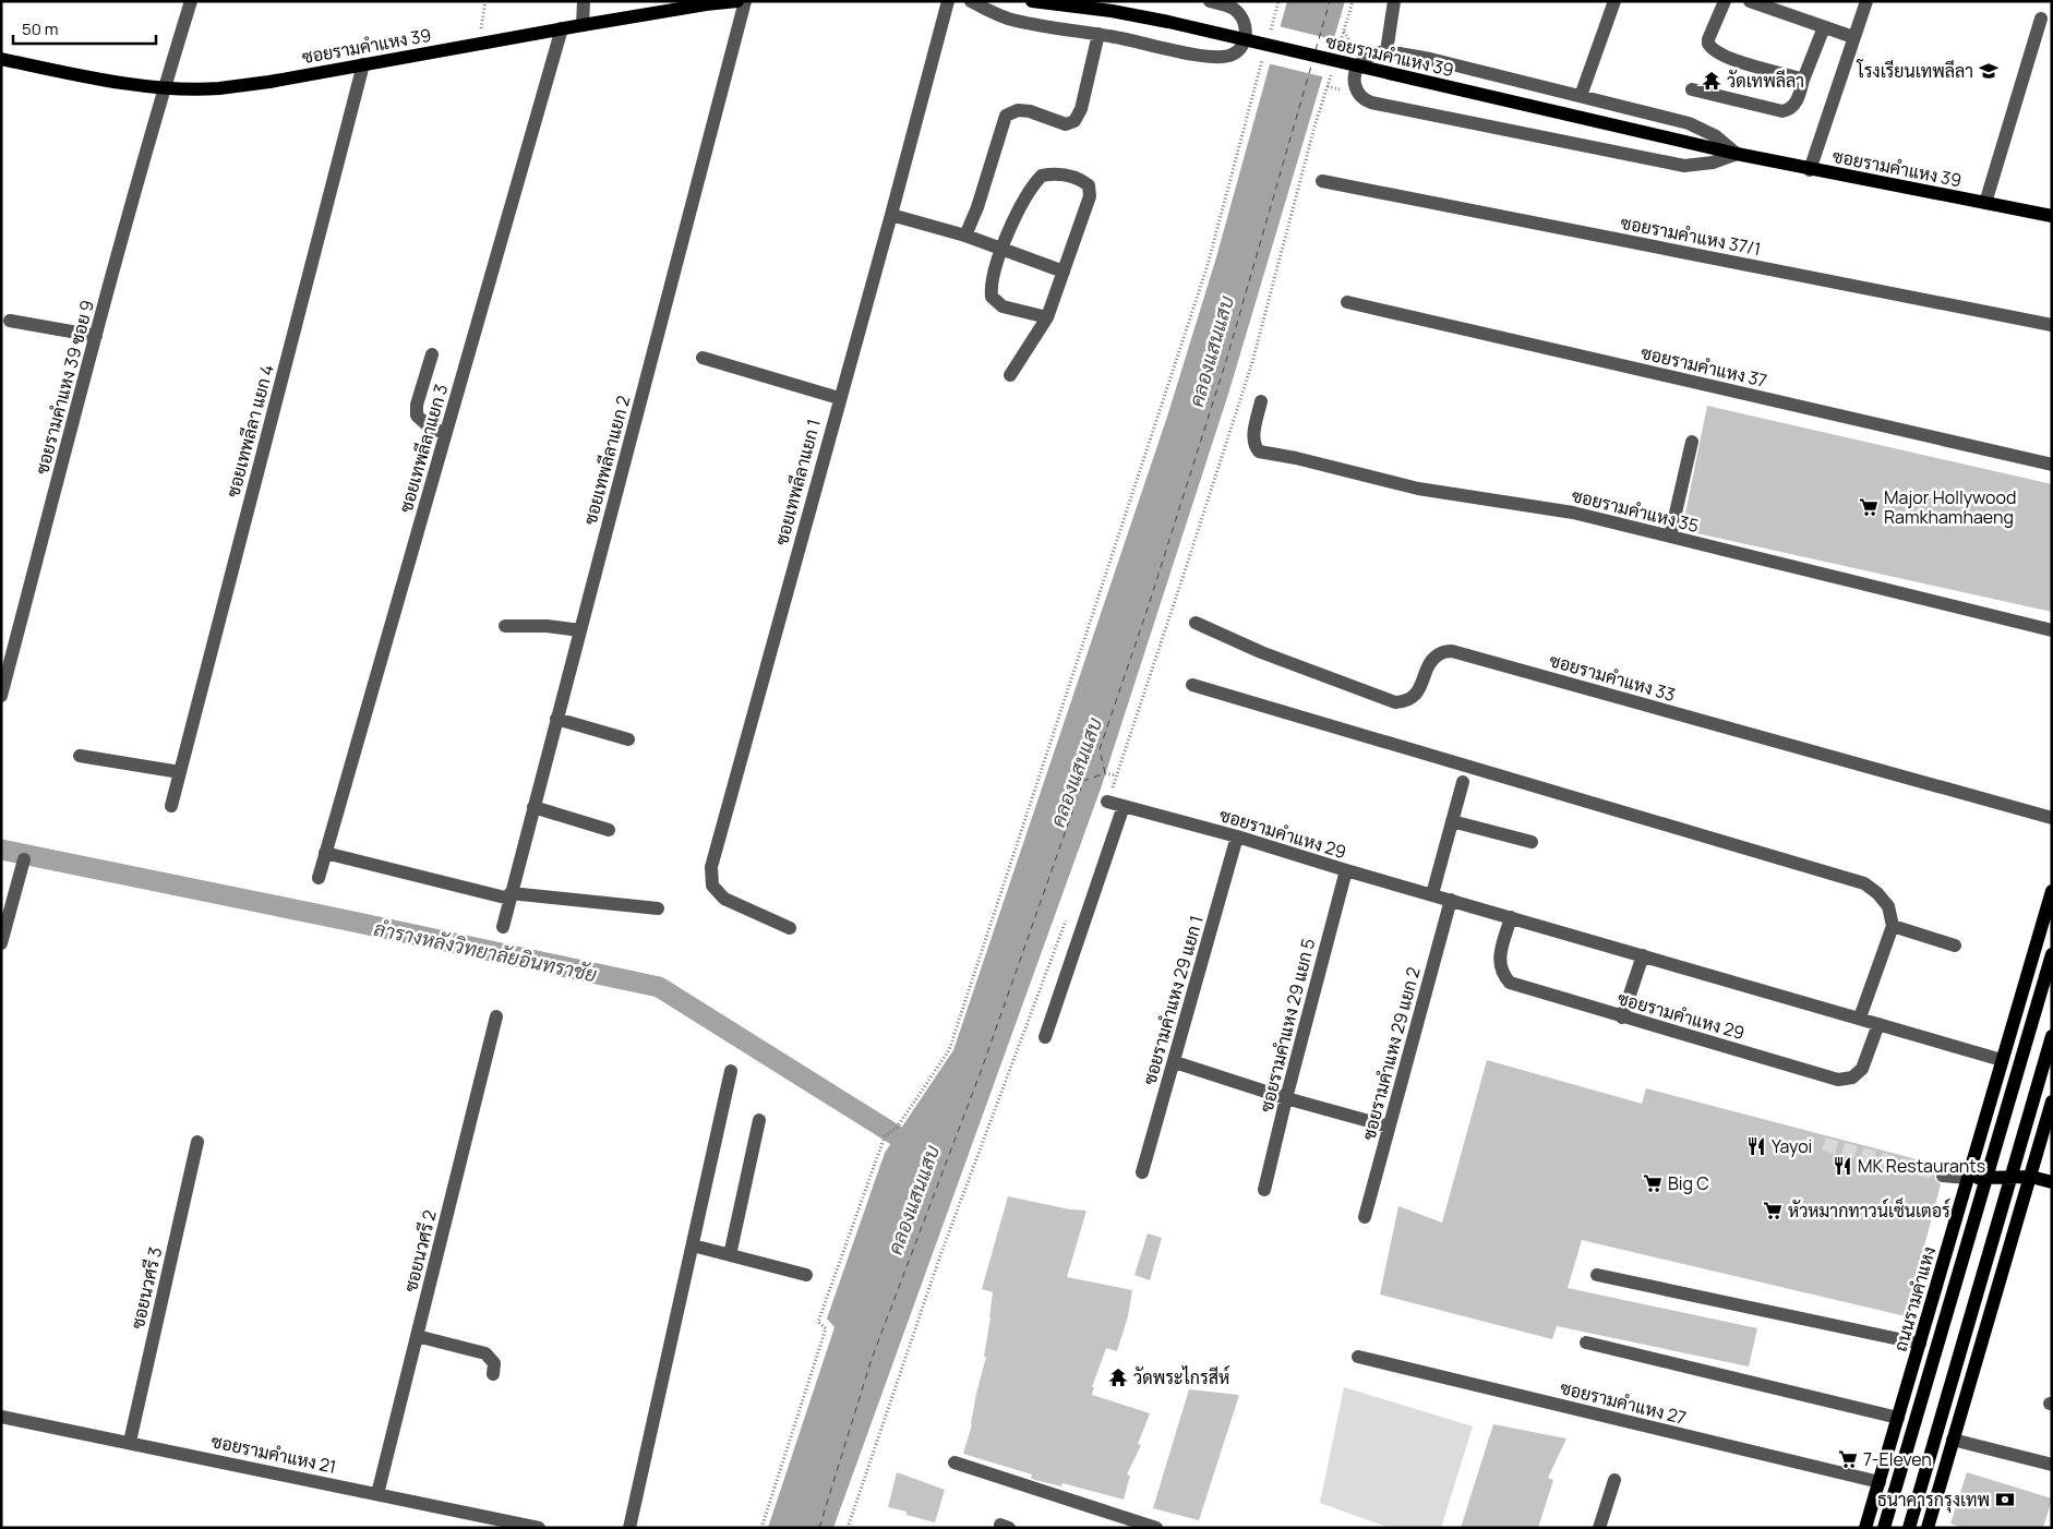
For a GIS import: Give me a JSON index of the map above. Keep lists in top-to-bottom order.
{
  "streets": {
    "main road": ["ซอยรามคำแหง 39", "ถนนรามคำแหง"],
    "street": [
      "ซอยรามคำแหง 37/1",
      "ซอยรามคำแหง 37",
      "ซอยรามคำแหง 39 ซอย 9",
      "ซอยเทพลีลา แยก 4",
      "ซอยเทพลีลาแยก 3",
      "ซอยเทพลีลาแยก 2",
      "ซอยเทพลีลาแยก 1",
      "ซอยรามคำแหง 35",
      "ซอยรามคำแหง 33",
      "ซอยรามคำแหง 29",
      "ซอยรามคำแหง 29 แยก 1",
      "ซอยรามคำแหง 29 แยก 5",
      "ซอยรามคำแหง 29 แยก 2",
      "ซอยนวศรี 2",
      "ซอยนวศรี 3",
      "ซอยรามคำแหง 27",
      "ซอยรามคำแหง 21"
    ]
  },
  "crossings": [
    ["ซอยรามคำแหง 39", "ซอยรามคำแหง 39 ซอย 9"],
    ["ซอยรามคำแหง 39", "ซอยเทพลีลา แยก 4"],
    ["ซอยรามคำแหง 39", "ซอยเทพลีลาแยก 3"],
    ["ซอยรามคำแหง 29", "ซอยรามคำแหง 29 แยก 1"],
    ["ซอยรามคำแหง 29", "ซอยรามคำแหง 29 แยก 5"],
    ["ซอยรามคำแหง 29", "ซอยรามคำแหง 29 แยก 2"],
    ["ซอยรามคำแหง 29", "ถนนรามคำแหง"],
    ["ซอยนวศรี 2", "ซอยรามคำแหง 21"],
    ["ซอยนวศรี 3", "ซอยรามคำแหง 21"],
    ["ถนนรามคำแหง", "ซอยรามคำแหง 27"]
  ],
  "water": ["คลองแสนแสบ", "ลำรางหลังวิทยาลัยอินทราชัย"],
  "places": {
    "school or university": ["โรงเรียนเทพลีลา"],
    "temple": ["วัดเทพลีลา", "วัดพระไกรสีห์"],
    "supermarket": [
      "Major Hollywood Ramkhamhaeng",
      "Big C",
      "หัวหมากทาวน์เซ็นเตอร์",
      "7-Eleven"
    ],
    "restaurant": ["Yayoi", "MK Restaurants"],
    "bank": ["ธนาคารกรุงเทพ"]
  },
  "scale_bar": "50 m"
}
